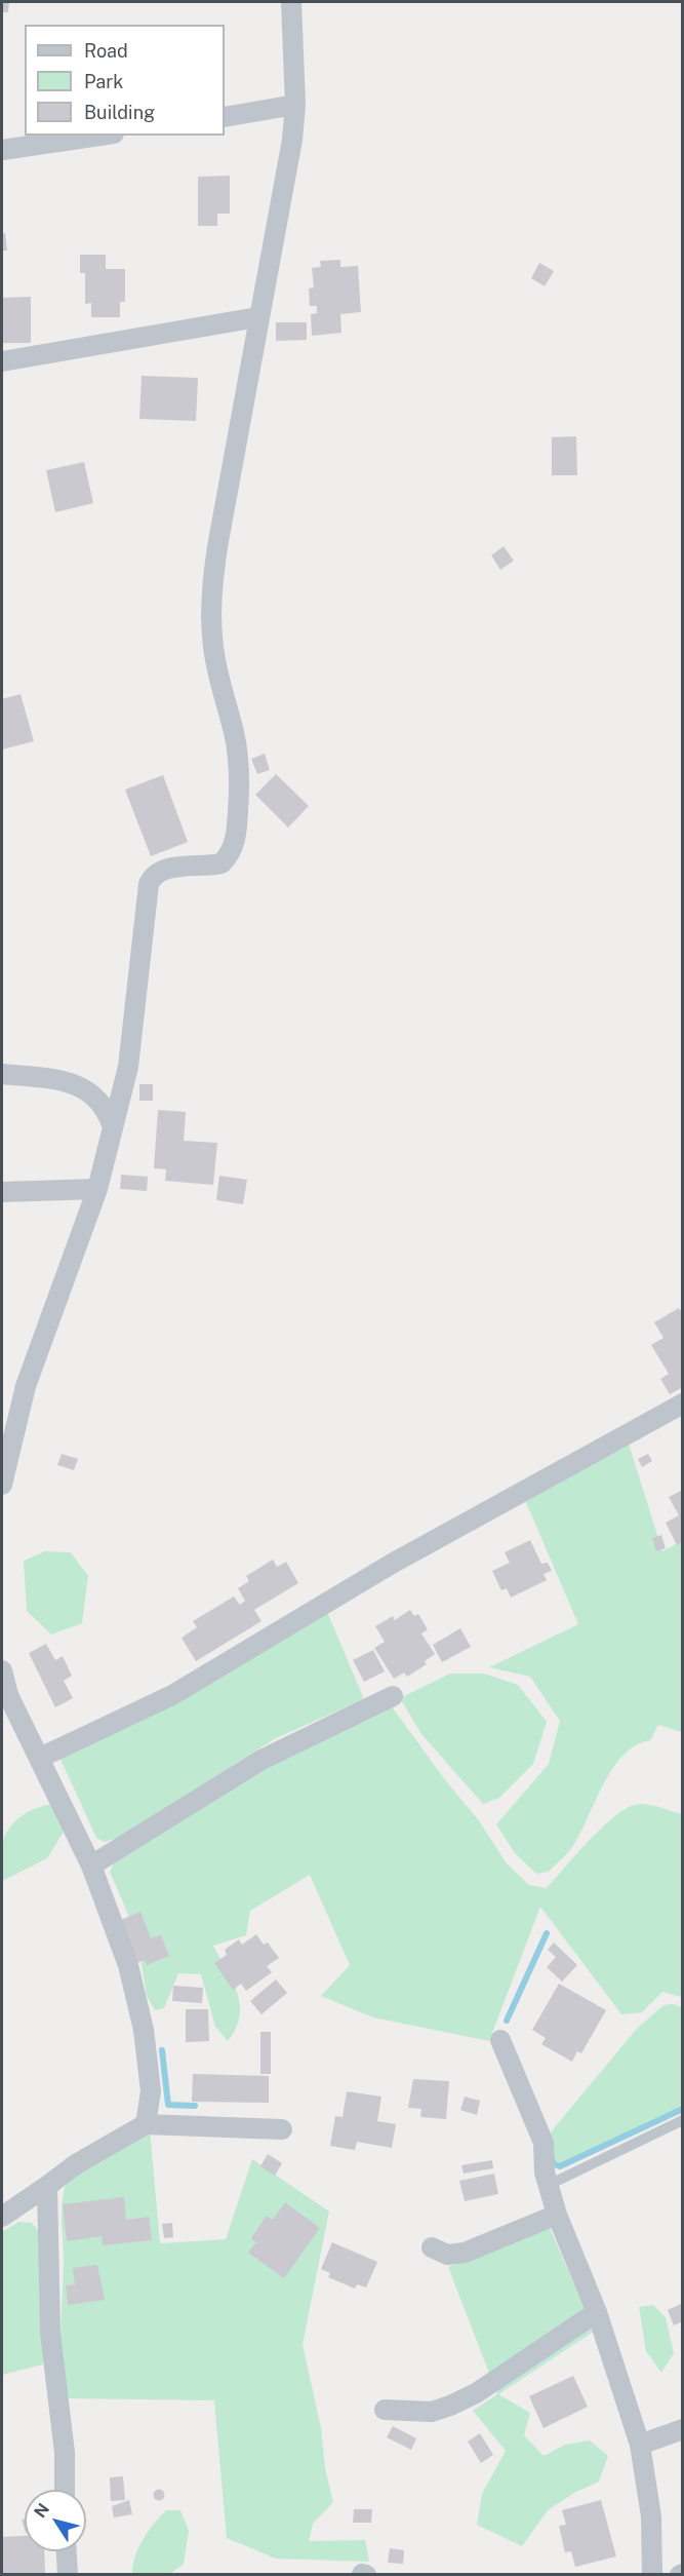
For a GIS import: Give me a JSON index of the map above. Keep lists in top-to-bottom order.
{
  "legend": ["Road", "Park", "Building"],
  "north": "top left"
}
